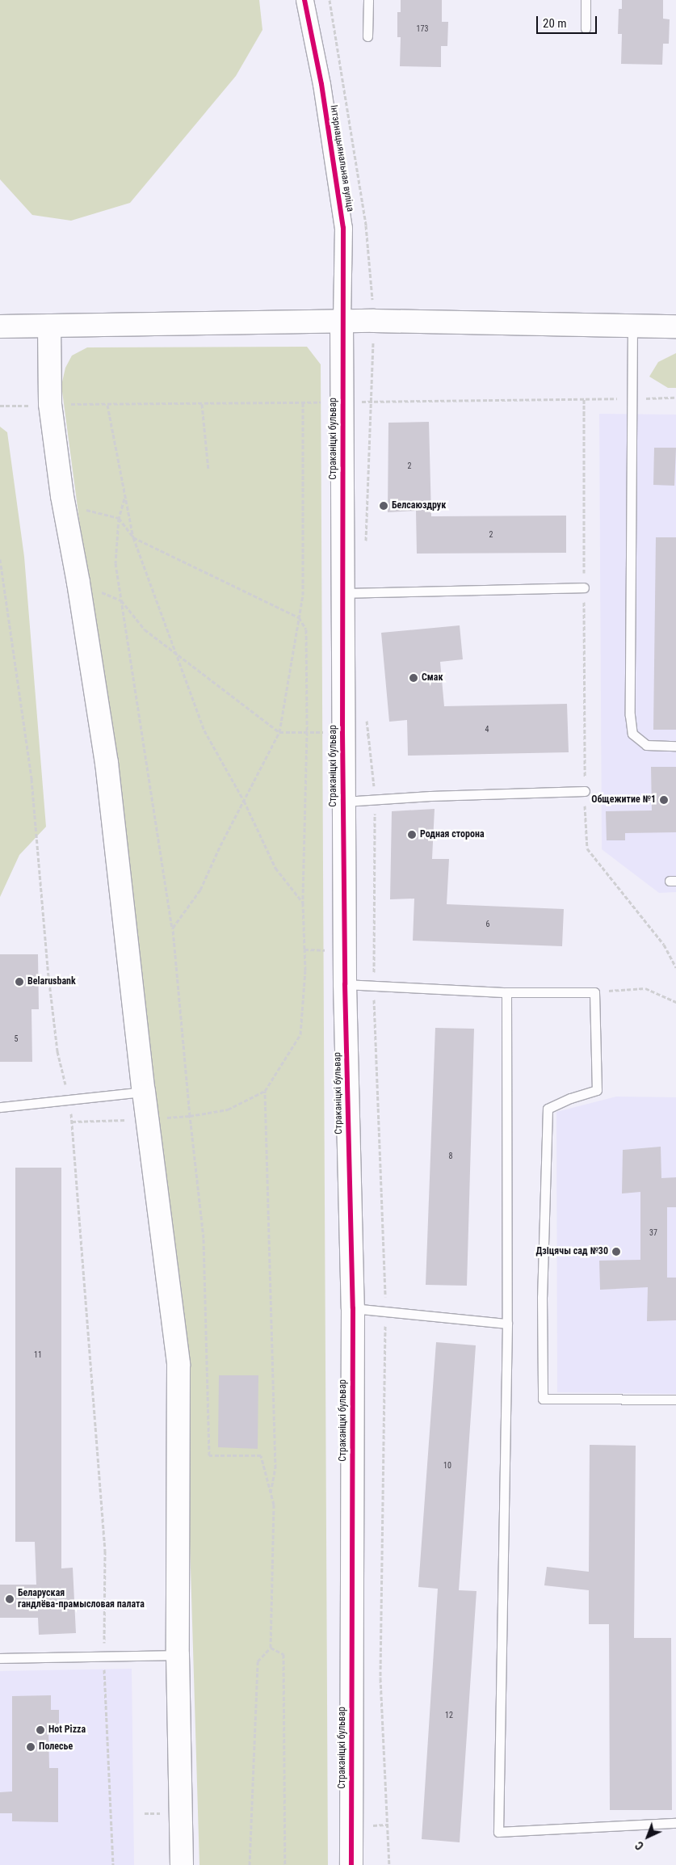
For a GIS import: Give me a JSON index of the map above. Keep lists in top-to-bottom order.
{
  "streets": {
    "street": ["Інтэрнацыянальная вуліца", "Страканіцкі бульвар"]
  },
  "crossings": [
    ["Інтэрнацыянальная вуліца", "Страканіцкі бульвар"]
  ],
  "places": [
    "Белсаюздрук",
    "Смак",
    "Общежитие №1",
    "Родная сторона",
    "Belarusbank",
    "Дзіцячы сад №30",
    "Беларуская гандлёва-прамысловая палата",
    "Hot Pizza",
    "Полесье"
  ],
  "house_numbers": [
    "173",
    "2",
    "2",
    "4",
    "6",
    "5",
    "8",
    "37",
    "11",
    "10",
    "12"
  ],
  "scale_bar": "20 m",
  "north": "bottom left"
}
